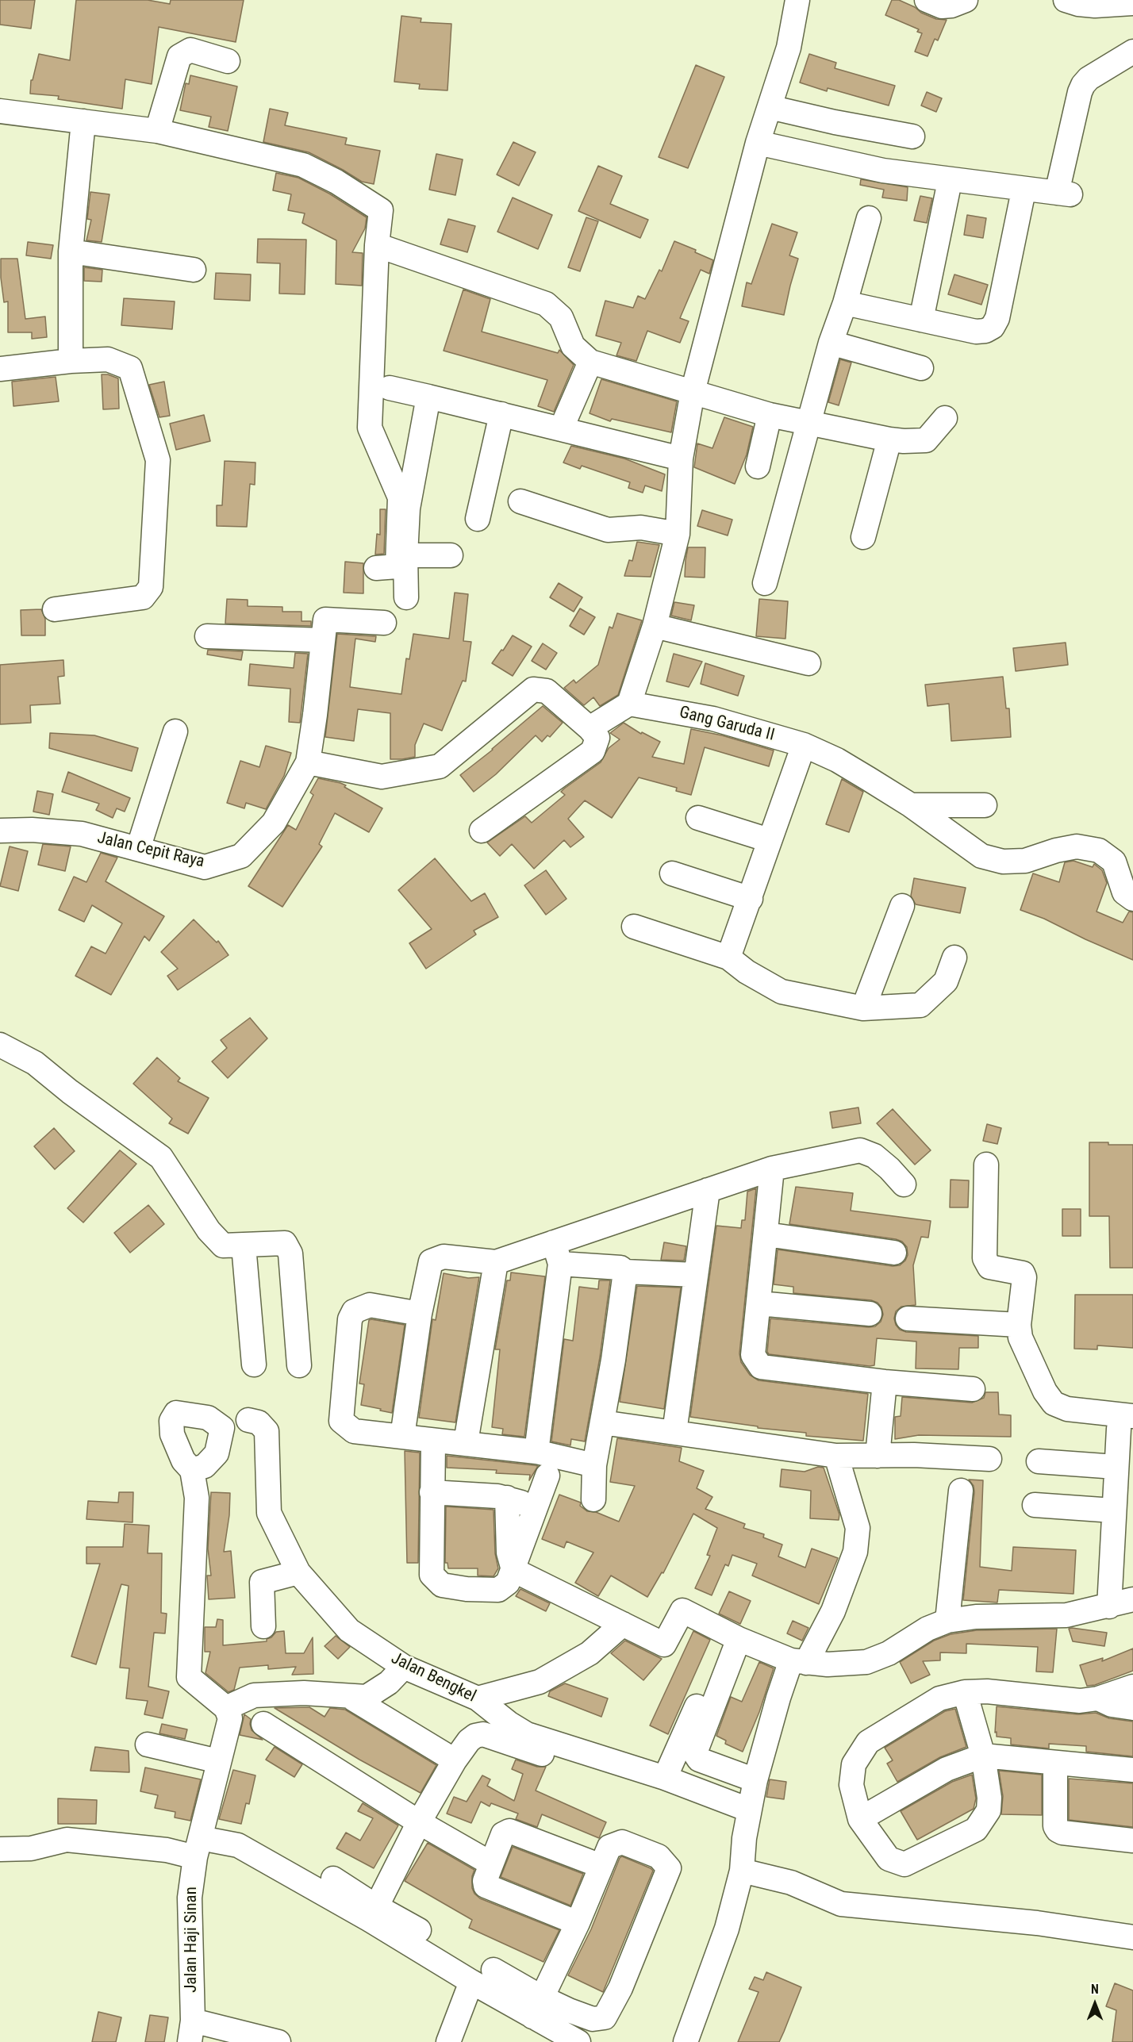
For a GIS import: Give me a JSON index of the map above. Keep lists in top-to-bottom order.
{
  "streets": {
    "street": [
      "Gang Garuda II",
      "Jalan Cepit Raya",
      "Jalan Bengkel",
      "Jalan Haji Sinan"
    ]
  },
  "north": "top"
}
